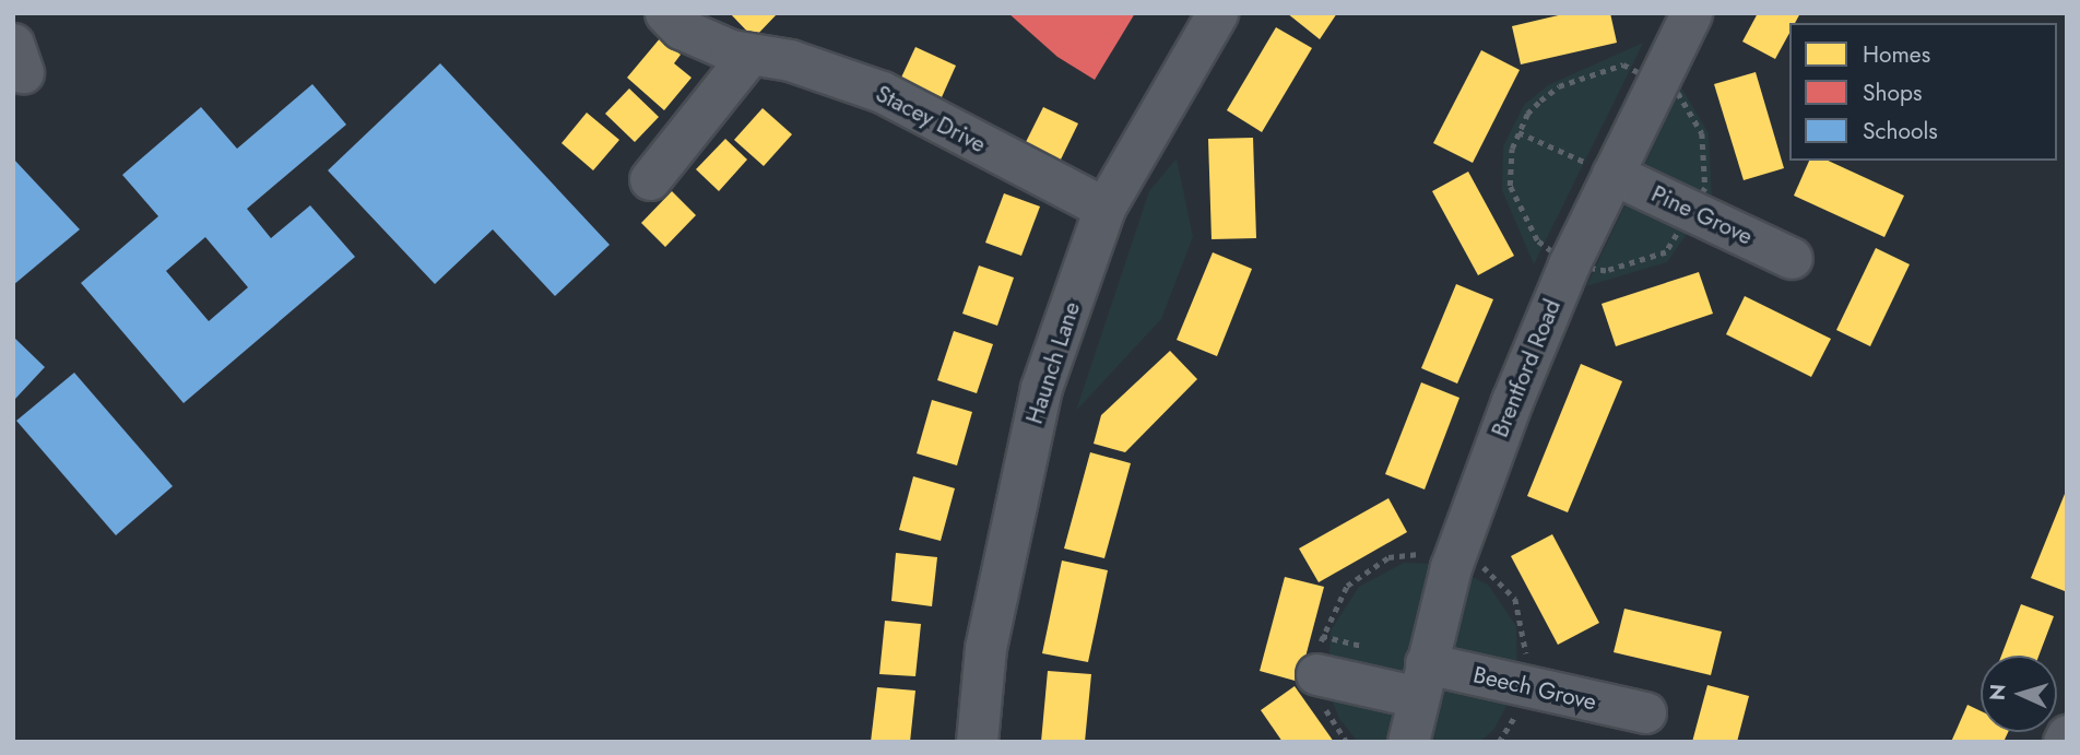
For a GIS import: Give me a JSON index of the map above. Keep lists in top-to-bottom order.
{
  "streets": {
    "street": [
      "Stacey Drive",
      "Pine Grove",
      "Haunch Lane",
      "Brentford Road",
      "Beech Grove"
    ]
  },
  "crossings": [
    ["Stacey Drive", "Haunch Lane"],
    ["Pine Grove", "Brentford Road"],
    ["Brentford Road", "Beech Grove"]
  ],
  "legend": ["Homes", "Shops", "Schools"],
  "north": "left"
}
